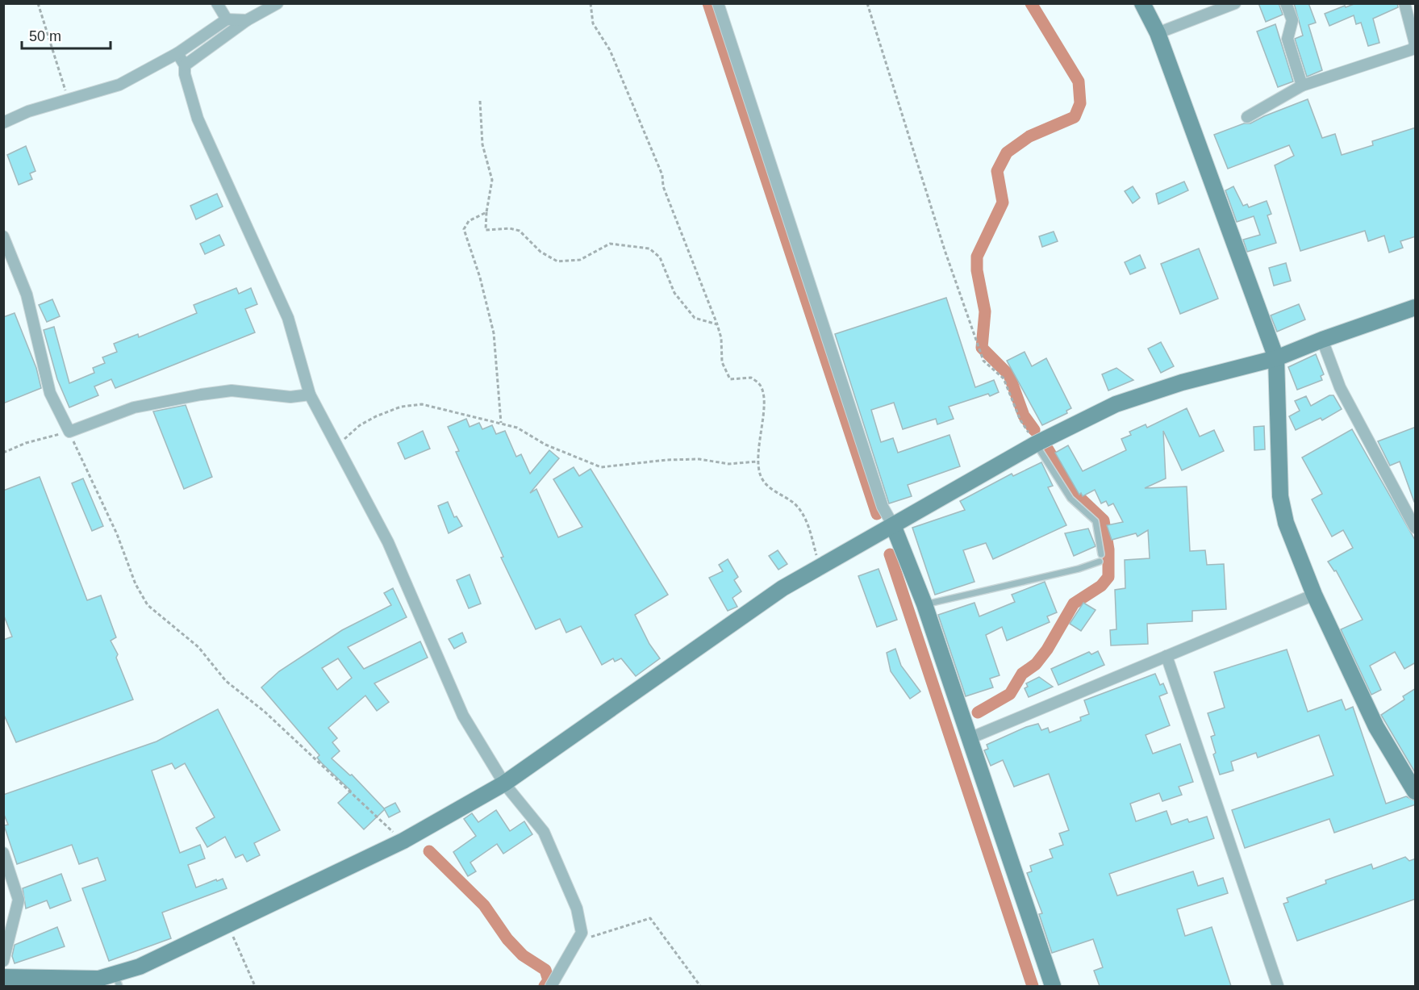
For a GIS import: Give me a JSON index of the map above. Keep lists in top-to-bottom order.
{
  "scale_bar": "50 m"
}
